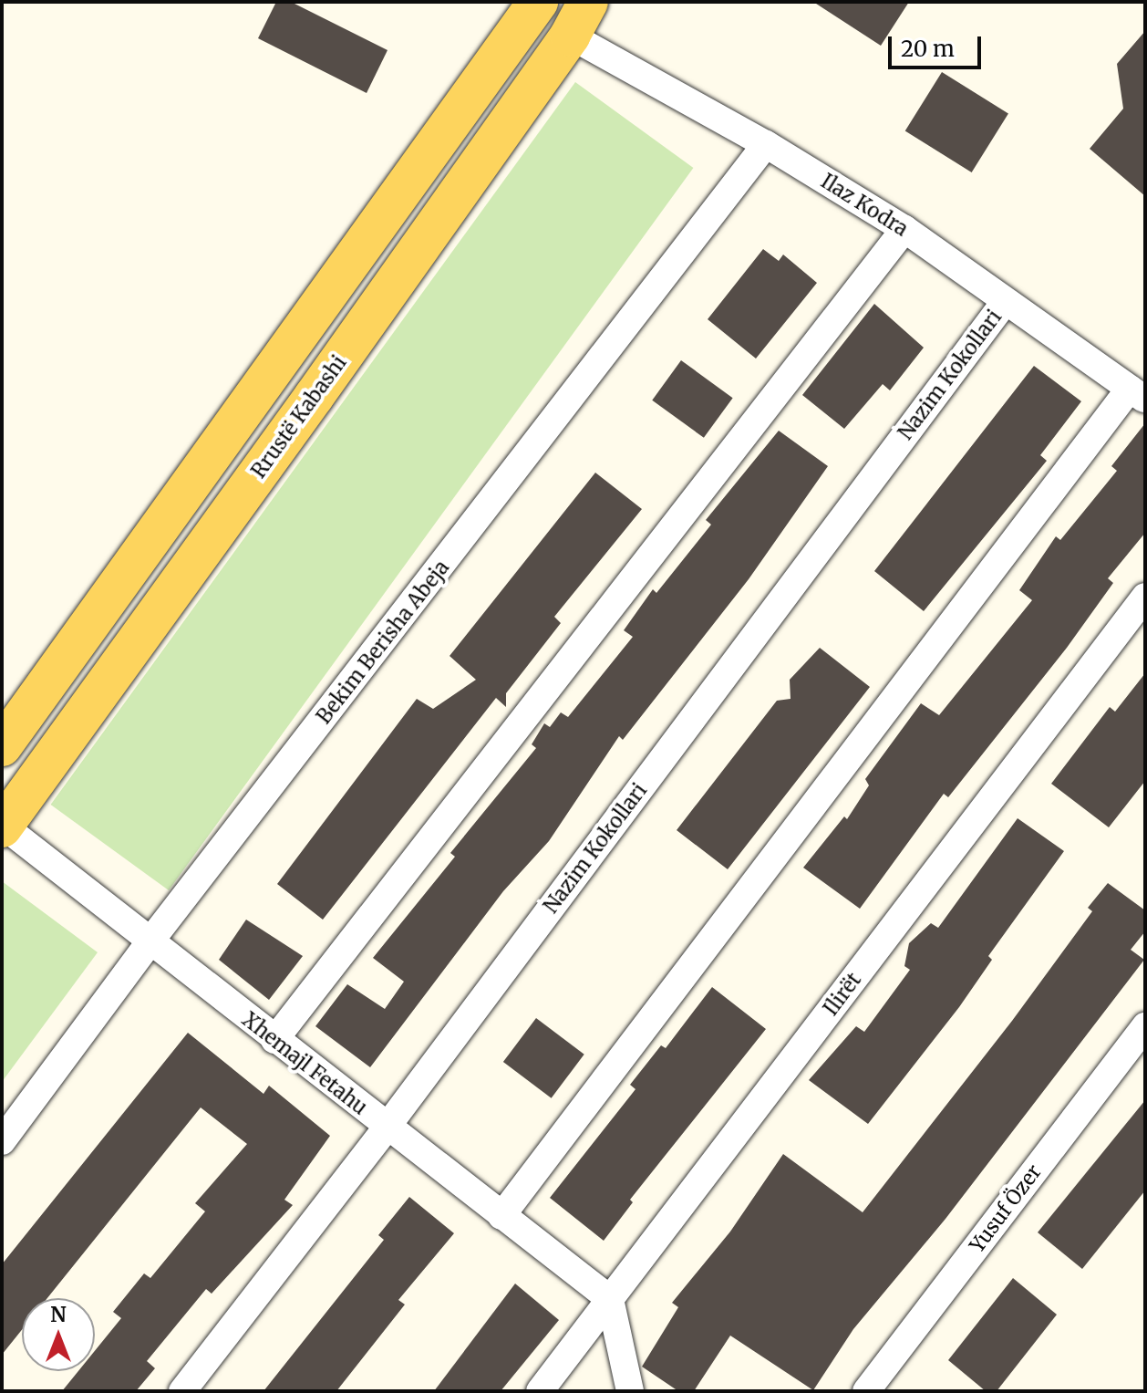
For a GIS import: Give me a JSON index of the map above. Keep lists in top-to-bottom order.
{
  "streets": {
    "main road": ["Rrustë Kabashi"],
    "street": [
      "Ilaz Kodra",
      "Nazim Kokollari",
      "Bekim Berisha Abeja",
      "Ilirët",
      "Xhemajl Fetahu",
      "Yusuf Özer"
    ]
  },
  "crossings": [
    ["Ilaz Kodra", "Nazim Kokollari"],
    ["Ilaz Kodra", "Rrustë Kabashi"],
    ["Ilaz Kodra", "Bekim Berisha Abeja"],
    ["Nazim Kokollari", "Xhemajl Fetahu"],
    ["Rrustë Kabashi", "Xhemajl Fetahu"],
    ["Bekim Berisha Abeja", "Xhemajl Fetahu"],
    ["Ilirët", "Xhemajl Fetahu"]
  ],
  "scale_bar": "20 m",
  "north": "top"
}
